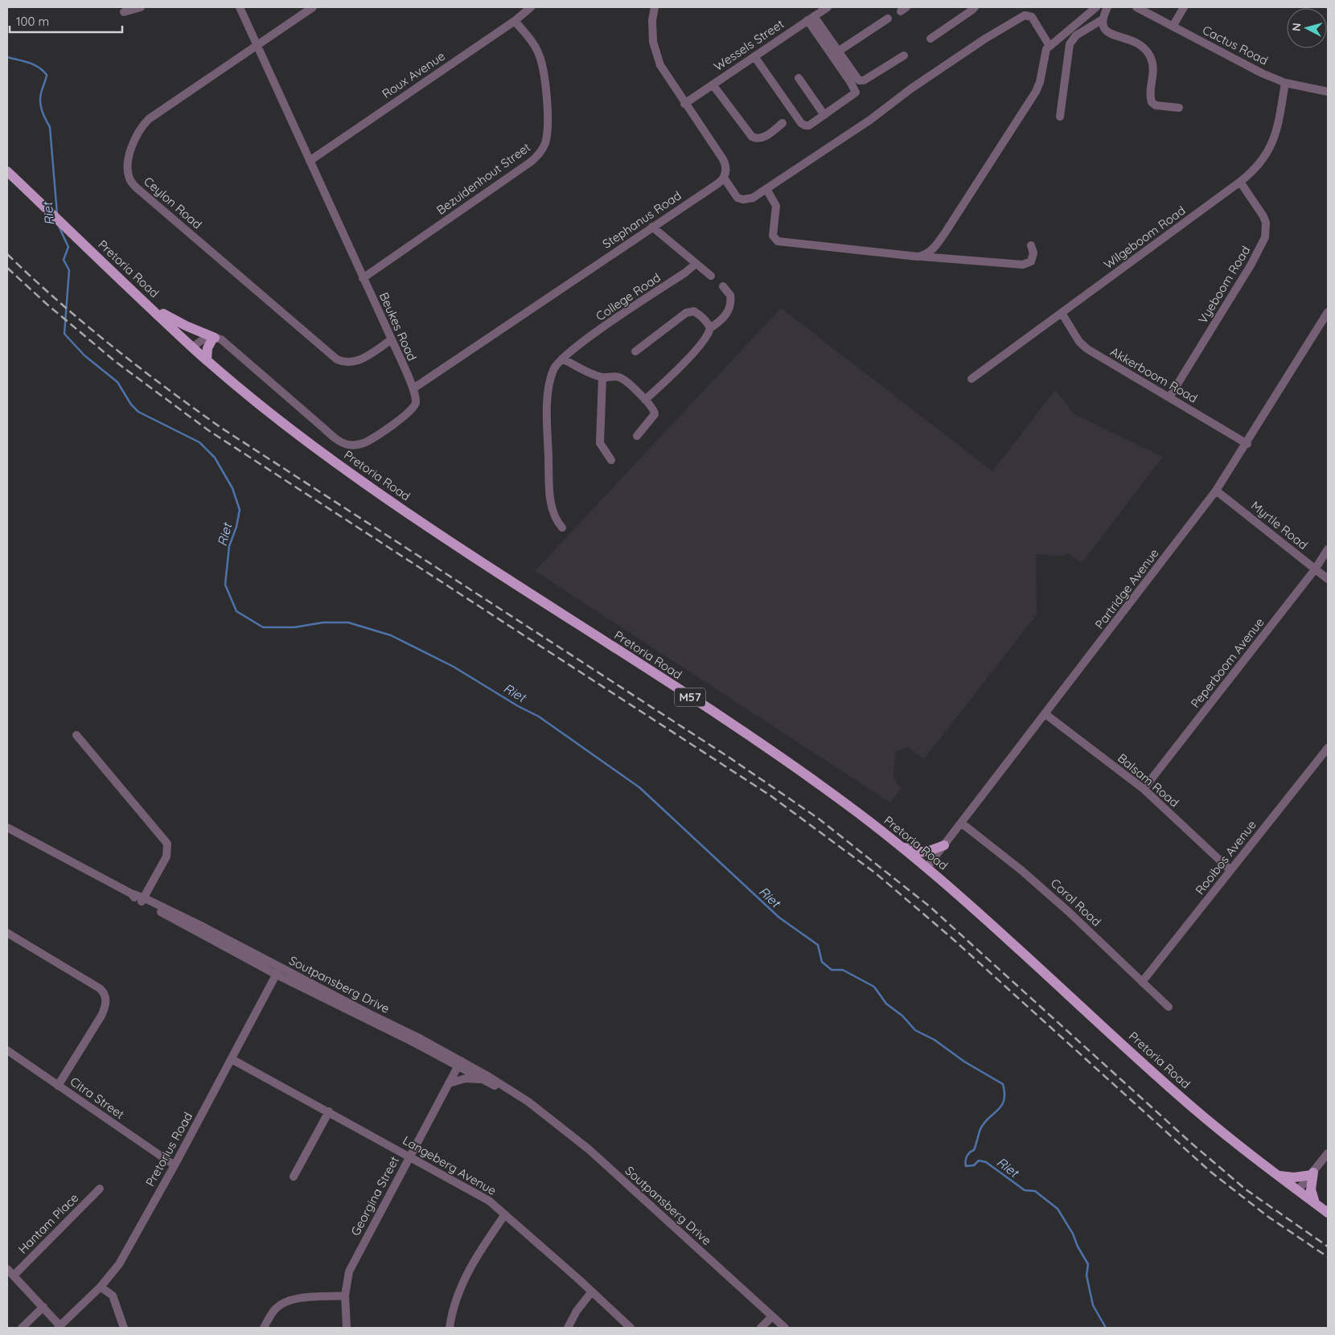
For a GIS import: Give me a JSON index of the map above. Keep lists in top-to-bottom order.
{
  "streets": {
    "main road": ["Pretoria Road", "M57"],
    "street": [
      "Wessels Street",
      "Cactus Road",
      "Roux Avenue",
      "Bezuidenhout Street",
      "Ceylon Road",
      "Stephanus Road",
      "Wilgeboom Road",
      "Vyeboom Road",
      "College Road",
      "Beukes Road",
      "Akkerboom Road",
      "Myrtle Road",
      "Partridge Avenue",
      "Peperboom Avenue",
      "Balsam Road",
      "Rooibos Avenue",
      "Coral Road",
      "Soutpansberg Drive",
      "Citra Street",
      "Pretorius Road",
      "Langeberg Avenue",
      "Georgina Street",
      "Hantam Place"
    ]
  },
  "crossings": [
    ["Cactus Road", "Wilgeboom Road"],
    ["Roux Avenue", "Bezuidenhout Street"],
    ["Roux Avenue", "Beukes Road"],
    ["Bezuidenhout Street", "Beukes Road"],
    ["Ceylon Road", "Beukes Road"],
    ["Stephanus Road", "Beukes Road"],
    ["Wilgeboom Road", "Vyeboom Road"],
    ["Wilgeboom Road", "Akkerboom Road"],
    ["Pretoria Road", "Partridge Avenue"],
    ["Vyeboom Road", "Akkerboom Road"],
    ["Akkerboom Road", "Partridge Avenue"],
    ["Myrtle Road", "Partridge Avenue"],
    ["Myrtle Road", "Peperboom Avenue"],
    ["Partridge Avenue", "Balsam Road"],
    ["Partridge Avenue", "Coral Road"],
    ["Peperboom Avenue", "Balsam Road"],
    ["Balsam Road", "Rooibos Avenue"],
    ["Rooibos Avenue", "Coral Road"],
    ["Soutpansberg Drive", "Pretorius Road"],
    ["Soutpansberg Drive", "Georgina Street"],
    ["Citra Street", "Pretorius Road"],
    ["Pretorius Road", "Langeberg Avenue"],
    ["Langeberg Avenue", "Georgina Street"]
  ],
  "water": ["Riet"],
  "scale_bar": "100 m",
  "north": "left"
}
